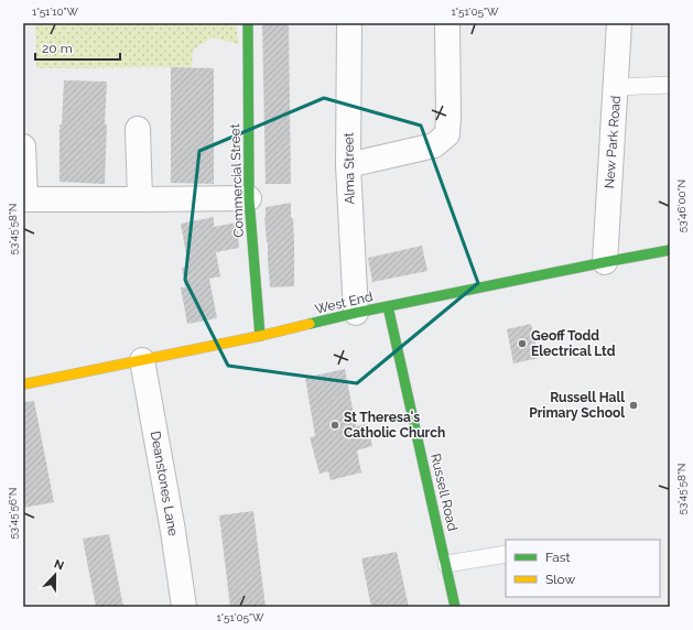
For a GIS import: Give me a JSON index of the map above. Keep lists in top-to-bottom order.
{
  "streets": {
    "main road": ["Commercial Street", "West End", "Russell Road"],
    "street": ["New Park Road", "Alma Street", "Deanstones Lane"]
  },
  "crossings": [
    ["New Park Road", "West End"],
    ["Alma Street", "West End"],
    ["Commercial Street", "West End"],
    ["West End", "Deanstones Lane"],
    ["West End", "Russell Road"]
  ],
  "places": ["Geoff Todd Electrical Ltd", "Russell Hall Primary School", "St Theresa's Catholic Church"],
  "legend": ["Fast", "Slow"],
  "scale_bar": "20 m",
  "north": "top",
  "coordinates": [
    "1°51'10\"W",
    "1°51'05\"W",
    "53°46'00\"N",
    "53°45'58\"N",
    "53°45'56\"N"
  ]
}
